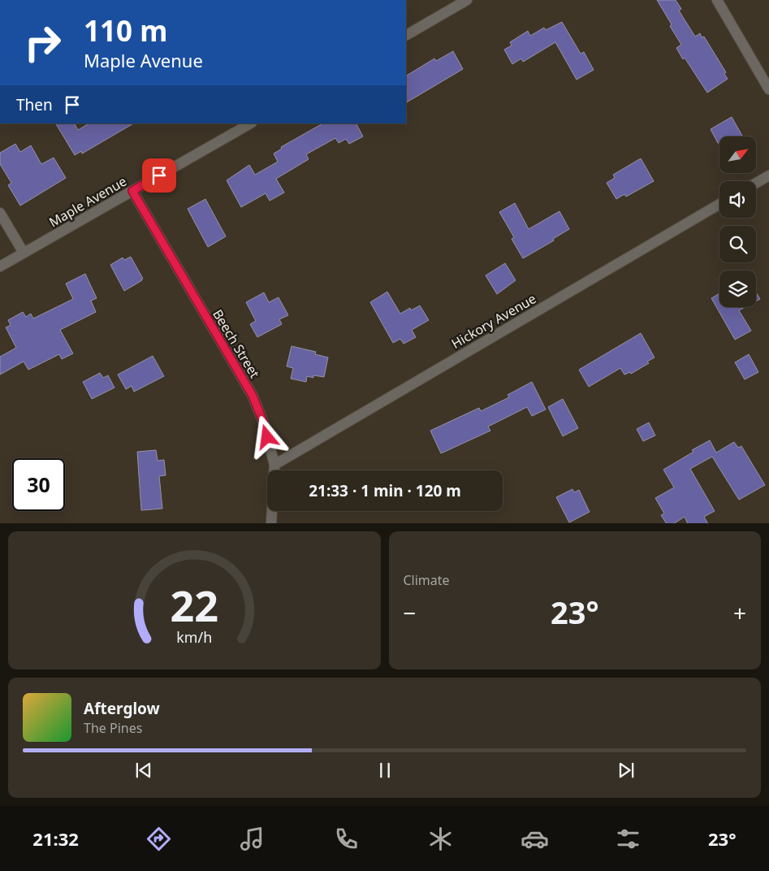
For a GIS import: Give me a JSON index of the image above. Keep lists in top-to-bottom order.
{
  "streets": {
    "street": ["Maple Avenue", "Hickory Avenue", "Beech Street"]
  },
  "crossings": [
    ["Maple Avenue", "Beech Street"],
    ["Hickory Avenue", "Beech Street"]
  ],
  "north": "top right",
  "page": {
    "turn": ["110 m", "Maple Avenue"],
    "then": "Then",
    "limit": "30",
    "trip": "21:33 · 1 min · 120 m",
    "tile": "Climate",
    "heat": ["−", "23°", "+"],
    "song": ["Afterglow", "The Pines"],
    "tabs": ["21:32", "23°"],
    "gauge": ["22", "km/h"]
  }
}
